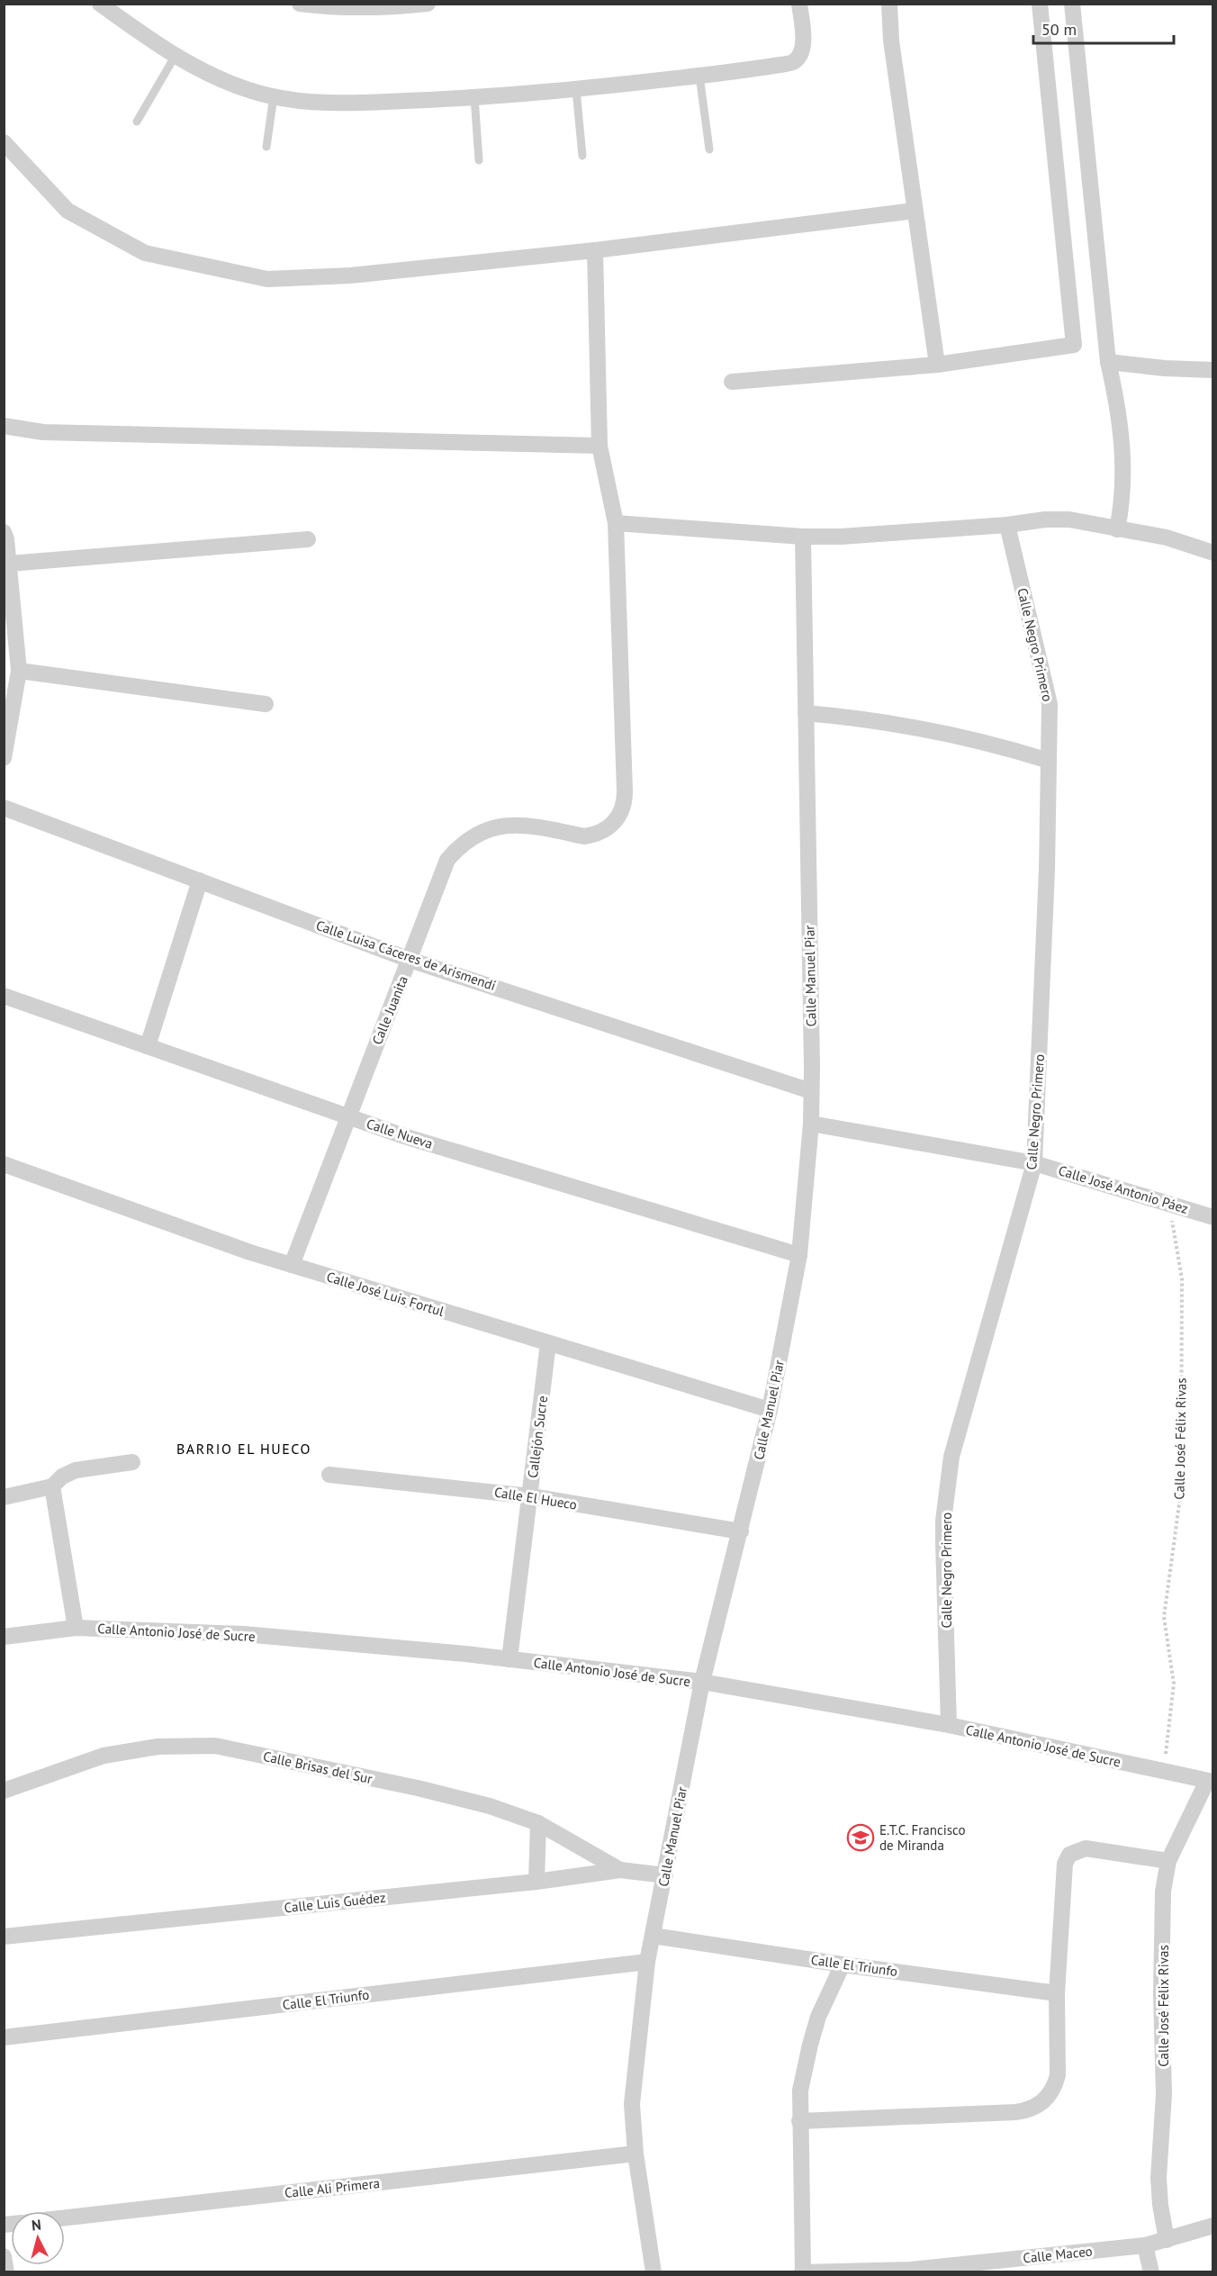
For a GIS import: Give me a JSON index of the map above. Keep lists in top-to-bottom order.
{
  "streets": {
    "street": [
      "Calle Negro Primero",
      "Calle Luisa Cáceres de Arismendi",
      "Calle Manuel Piar",
      "Calle Juanita",
      "Calle Nueva",
      "Calle José Antonio Páez",
      "Calle José Luis Fortul",
      "Callejón Sucre",
      "Calle José Félix Rivas",
      "Calle El Hueco",
      "Calle Antonio José de Sucre",
      "Calle Brisas del Sur",
      "Calle Luis Guédez",
      "Calle El Triunfo",
      "Calle Ali Primera",
      "Calle Maceo"
    ]
  },
  "crossings": [
    ["Calle Negro Primero", "Calle José Antonio Páez"],
    ["Calle Negro Primero", "Calle Antonio José de Sucre"],
    ["Calle Luisa Cáceres de Arismendi", "Calle Manuel Piar"],
    ["Calle Luisa Cáceres de Arismendi", "Calle Juanita"],
    ["Calle Manuel Piar", "Calle Nueva"],
    ["Calle Manuel Piar", "Calle José Luis Fortul"],
    ["Calle Manuel Piar", "Calle El Hueco"],
    ["Calle Manuel Piar", "Calle Antonio José de Sucre"],
    ["Calle Manuel Piar", "Calle Luis Guédez"],
    ["Calle Manuel Piar", "Calle El Triunfo"],
    ["Calle Manuel Piar", "Calle Ali Primera"],
    ["Calle Juanita", "Calle Nueva"],
    ["Calle Juanita", "Calle José Luis Fortul"],
    ["Calle José Antonio Páez", "Calle José Félix Rivas"],
    ["Calle José Luis Fortul", "Callejón Sucre"],
    ["Callejón Sucre", "Calle El Hueco"],
    ["Callejón Sucre", "Calle Antonio José de Sucre"],
    ["Calle José Félix Rivas", "Calle Antonio José de Sucre"],
    ["Calle José Félix Rivas", "Calle Maceo"],
    ["Calle Brisas del Sur", "Calle Luis Guédez"]
  ],
  "districts": ["BARRIO EL HUECO"],
  "places": {
    "school or university": ["E.T.C. Francisco de Miranda"]
  },
  "scale_bar": "50 m",
  "north": "top"
}
